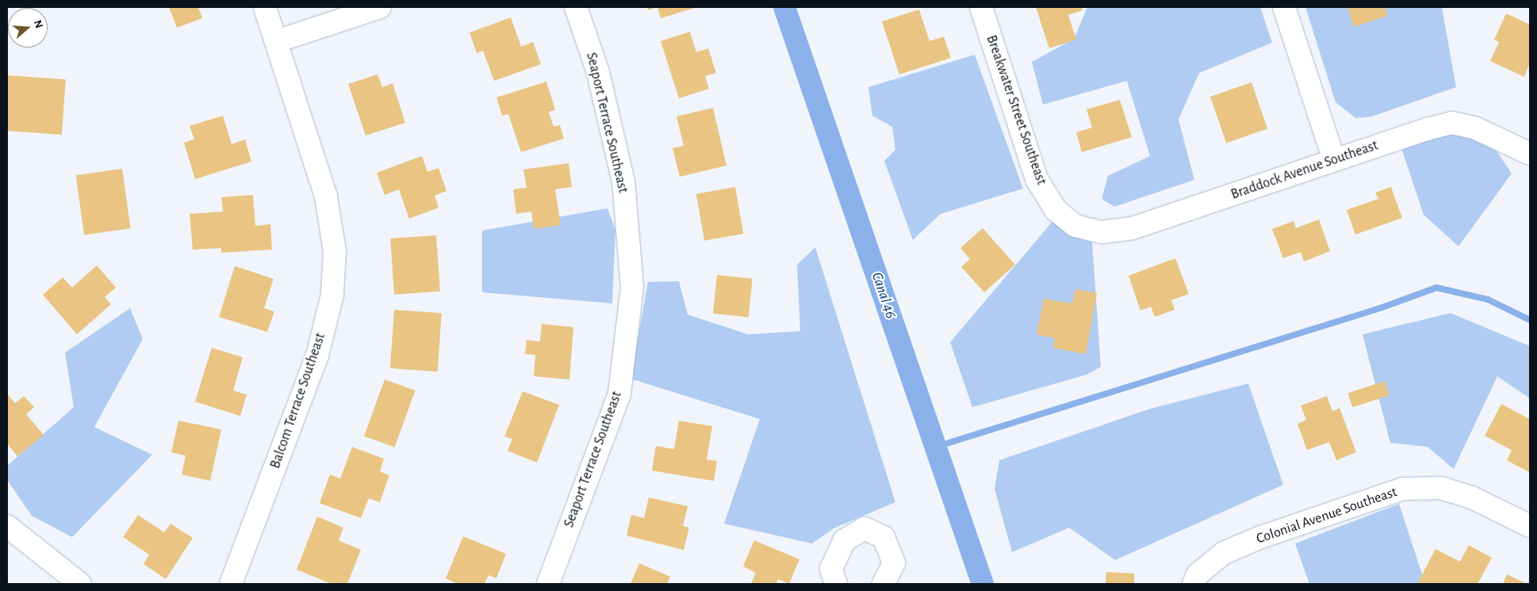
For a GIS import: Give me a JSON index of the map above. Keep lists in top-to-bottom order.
{
  "streets": {
    "street": [
      "Breakwater Street Southeast",
      "Seaport Terrace Southeast",
      "Braddock Avenue Southeast",
      "Balcom Terrace Southeast",
      "Colonial Avenue Southeast"
    ]
  },
  "crossings": [
    ["Breakwater Street Southeast", "Braddock Avenue Southeast"]
  ],
  "water": ["Canal 46"],
  "north": "right"
}
